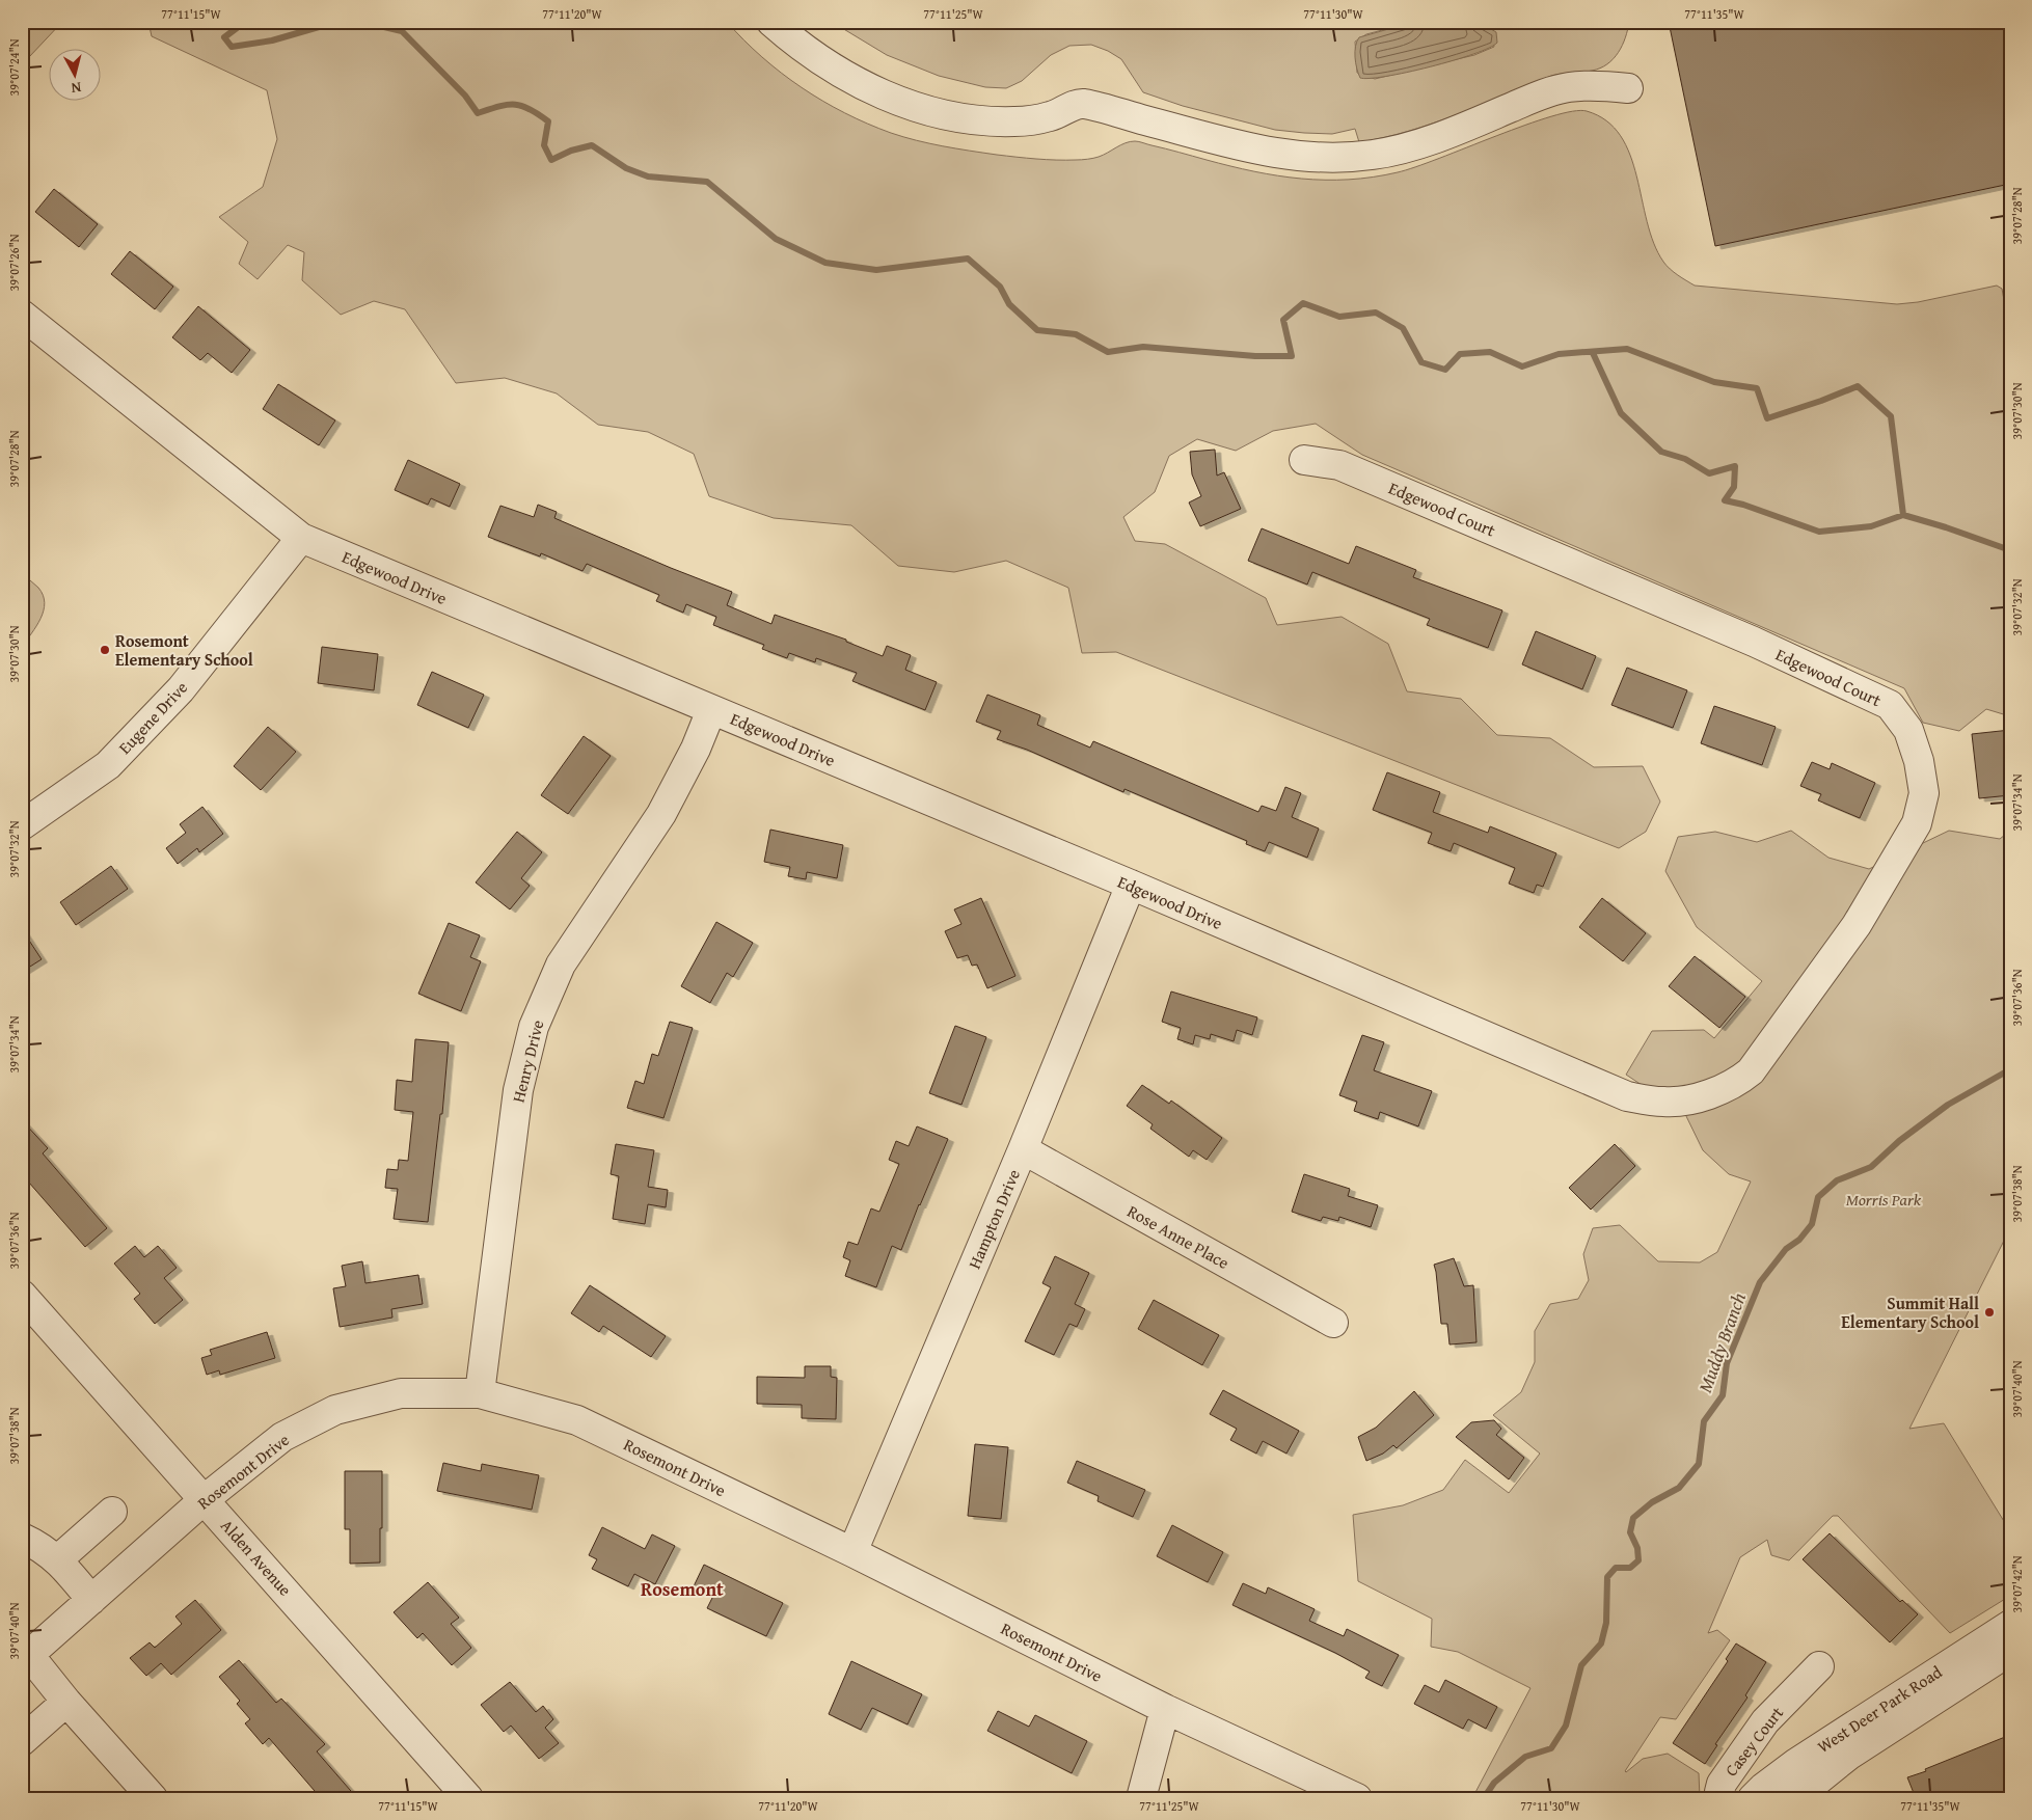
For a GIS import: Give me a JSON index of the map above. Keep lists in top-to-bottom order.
{
  "streets": {
    "street": [
      "Edgewood Court",
      "Edgewood Drive",
      "Eugene Drive",
      "Henry Drive",
      "Hampton Drive",
      "Rose Anne Place",
      "Rosemont Drive",
      "Alden Avenue",
      "West Deer Park Road",
      "Casey Court"
    ]
  },
  "crossings": [
    ["Edgewood Court", "Edgewood Drive"],
    ["Edgewood Drive", "Eugene Drive"],
    ["Edgewood Drive", "Henry Drive"],
    ["Edgewood Drive", "Hampton Drive"],
    ["Henry Drive", "Rosemont Drive"],
    ["Hampton Drive", "Rose Anne Place"],
    ["Hampton Drive", "Rosemont Drive"],
    ["Rosemont Drive", "Alden Avenue"]
  ],
  "districts": ["Rosemont"],
  "water": ["Muddy Branch"],
  "parks": ["Morris Park"],
  "places": ["Rosemont Elementary School", "Summit Hall Elementary School"],
  "north": "bottom",
  "coordinates": [
    "77°11'15\"W",
    "77°11'20\"W",
    "77°11'25\"W",
    "77°11'30\"W",
    "77°11'35\"W",
    "39°07'24\"N",
    "39°07'28\"N",
    "39°07'26\"N",
    "39°07'30\"N",
    "39°07'32\"N",
    "39°07'34\"N",
    "39°07'36\"N",
    "39°07'38\"N",
    "39°07'40\"N",
    "39°07'42\"N"
  ]
}
